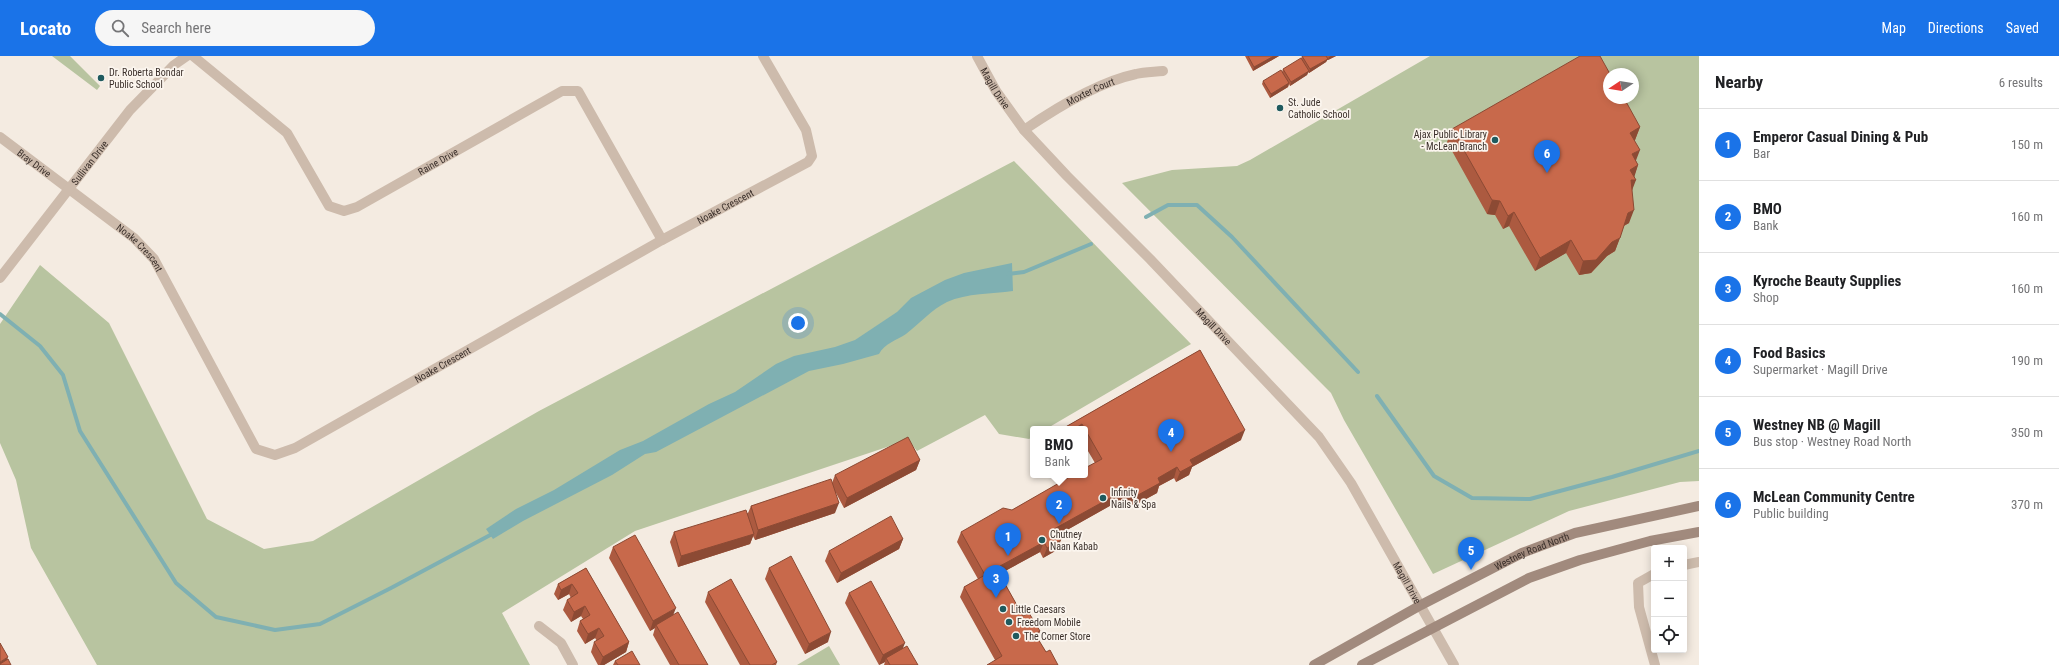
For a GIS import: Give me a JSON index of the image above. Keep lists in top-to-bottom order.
{
  "streets": {
    "main road": ["Westney Road North"],
    "street": [
      "Magill Drive",
      "Moxter Court",
      "Raine Drive",
      "Bray Drive",
      "Sullivan Drive",
      "Noake Crescent"
    ]
  },
  "crossings": [
    ["Magill Drive", "Moxter Court"],
    ["Magill Drive", "Westney Road North"],
    ["Raine Drive", "Noake Crescent"],
    ["Bray Drive", "Sullivan Drive"],
    ["Bray Drive", "Noake Crescent"],
    ["Sullivan Drive", "Noake Crescent"]
  ],
  "places": [
    "Dr. Roberta Bondar Public School",
    "St. Jude Catholic School",
    "Ajax Public Library - McLean Branch",
    "Infinity Nails & Spa",
    "Chutney Naan Kabab",
    "Little Caesars",
    "Freedom Mobile",
    "The Corner Store"
  ],
  "north": "left",
  "page": {
    "header": "Locato",
    "search": "Search here",
    "nav": ["Map", "Directions", "Saved"],
    "heading": ["Nearby", "6 results"],
    "list": [
      {
        "mark": "1",
        "name": "Emperor Casual Dining & Pub",
        "note": "Bar",
        "value": "150 m"
      },
      {
        "mark": "2",
        "name": "BMO",
        "note": "Bank",
        "value": "160 m"
      },
      {
        "mark": "3",
        "name": "Kyroche Beauty Supplies",
        "note": "Shop",
        "value": "160 m"
      },
      {
        "mark": "4",
        "name": "Food Basics",
        "note": "Supermarket · Magill Drive",
        "value": "190 m"
      },
      {
        "mark": "5",
        "name": "Westney NB @ Magill",
        "note": "Bus stop · Westney Road North",
        "value": "350 m"
      },
      {
        "mark": "6",
        "name": "McLean Community Centre",
        "note": "Public building",
        "value": "370 m"
      }
    ],
    "pins": [
      "6",
      "4",
      "2",
      "1",
      "5",
      "3"
    ],
    "popup": ["BMO", "Bank"],
    "map_buttons": ["+", "−"]
  }
}
